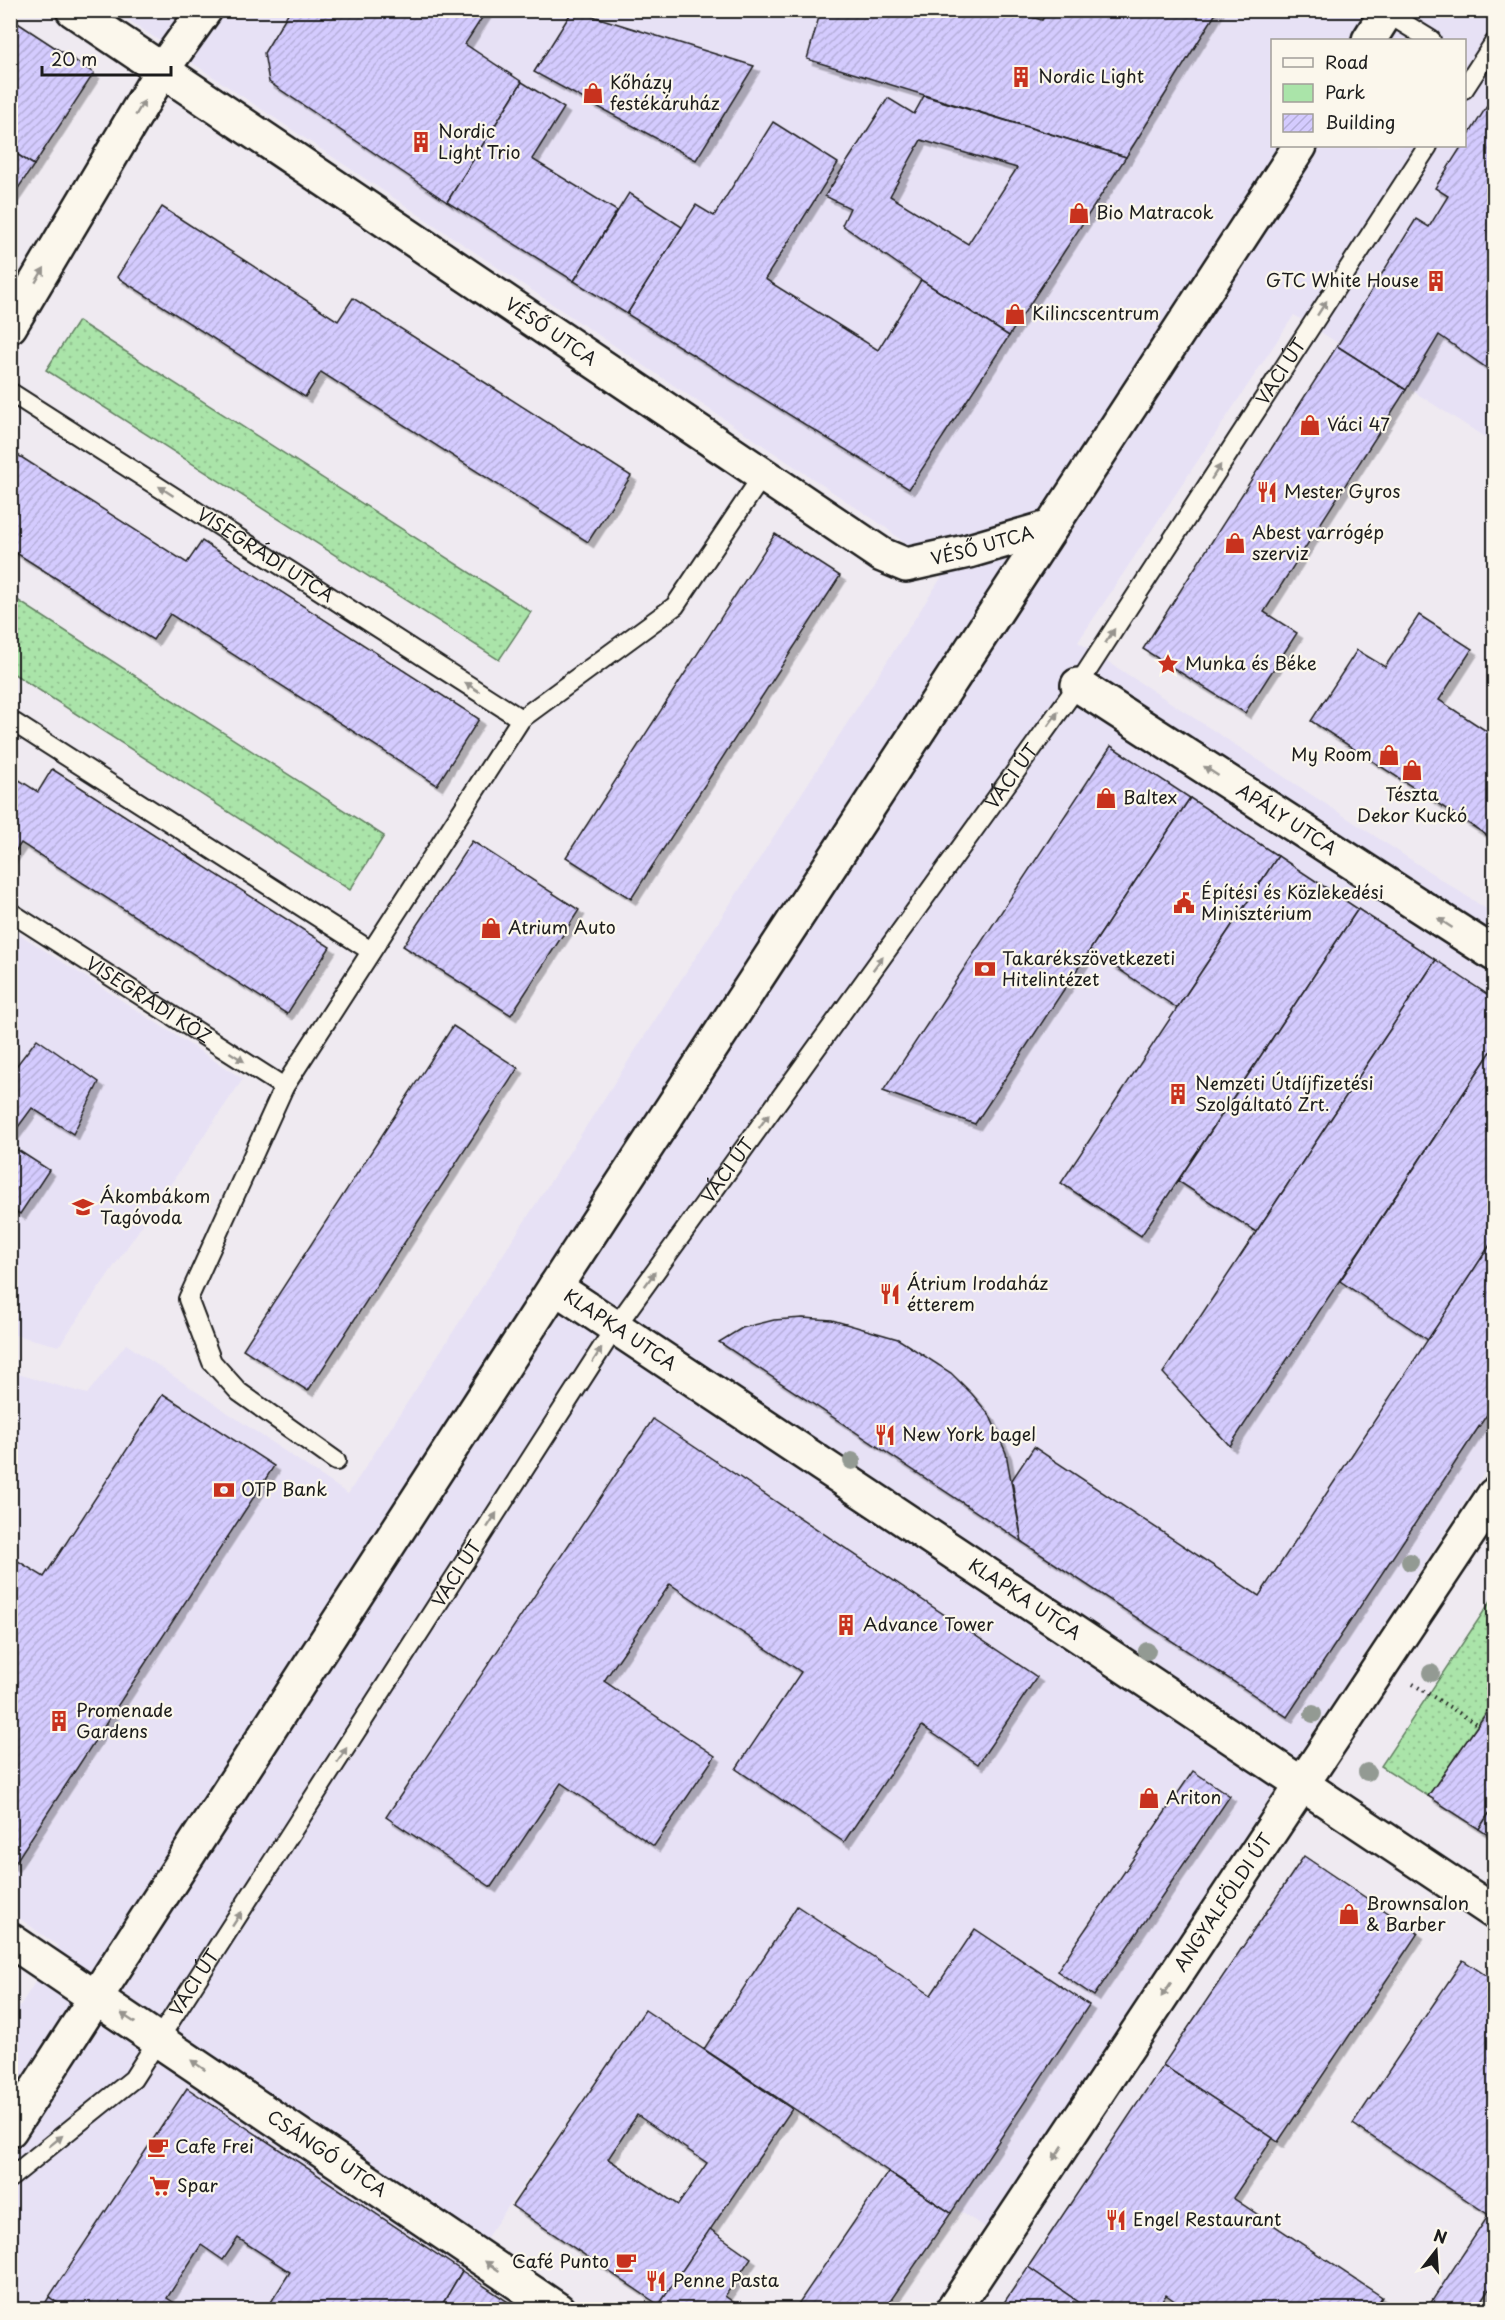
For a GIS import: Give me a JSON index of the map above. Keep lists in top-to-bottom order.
{
  "streets": {
    "street": [
      "VÉSŐ UTCA",
      "APÁLY UTCA",
      "KLAPKA UTCA",
      "ANGYALFÖLDI ÚT",
      "CSÁNGÓ UTCA"
    ],
    "lane": ["VÁCI ÚT", "VISEGRÁDI UTCA", "VISEGRÁDI KÖZ"]
  },
  "crossings": [
    ["VÁCI ÚT", "APÁLY UTCA"],
    ["VÁCI ÚT", "KLAPKA UTCA"],
    ["VÁCI ÚT", "CSÁNGÓ UTCA"],
    ["KLAPKA UTCA", "ANGYALFÖLDI ÚT"]
  ],
  "one_way": [
    "VÁCI ÚT",
    "VISEGRÁDI UTCA",
    "APÁLY UTCA",
    "VISEGRÁDI KÖZ",
    "ANGYALFÖLDI ÚT",
    "CSÁNGÓ UTCA"
  ],
  "places": {
    "building": [
      "Nordic Light",
      "Nordic Light Trio",
      "GTC White House",
      "Nemzeti Útdíjfizetési Szolgáltató Zrt.",
      "Advance Tower",
      "Promenade Gardens"
    ],
    "shop": [
      "Kőházy festékáruház",
      "Bio Matracok",
      "Kilincscentrum",
      "Váci 47",
      "Abest varrógép szerviz",
      "My Room",
      "Tészta Dekor Kuckó",
      "Baltex",
      "Atrium Auto",
      "Ariton",
      "Brownsalon & Barber"
    ],
    "restaurant": [
      "Mester Gyros",
      "Átrium Irodaház étterem",
      "New York bagel",
      "Engel Restaurant",
      "Penne Pasta"
    ],
    "place": ["Munka és Béke"],
    "public building": ["Építési és Közlekedési Minisztérium"],
    "bank": ["Takarékszövetkezeti Hitelintézet", "OTP Bank"],
    "school or university": ["Ákombákom Tagóvoda"],
    "cafe": ["Cafe Frei", "Café Punto"],
    "supermarket": ["Spar"]
  },
  "legend": ["Road", "Park", "Building"],
  "scale_bar": "20 m",
  "north": "top"
}
